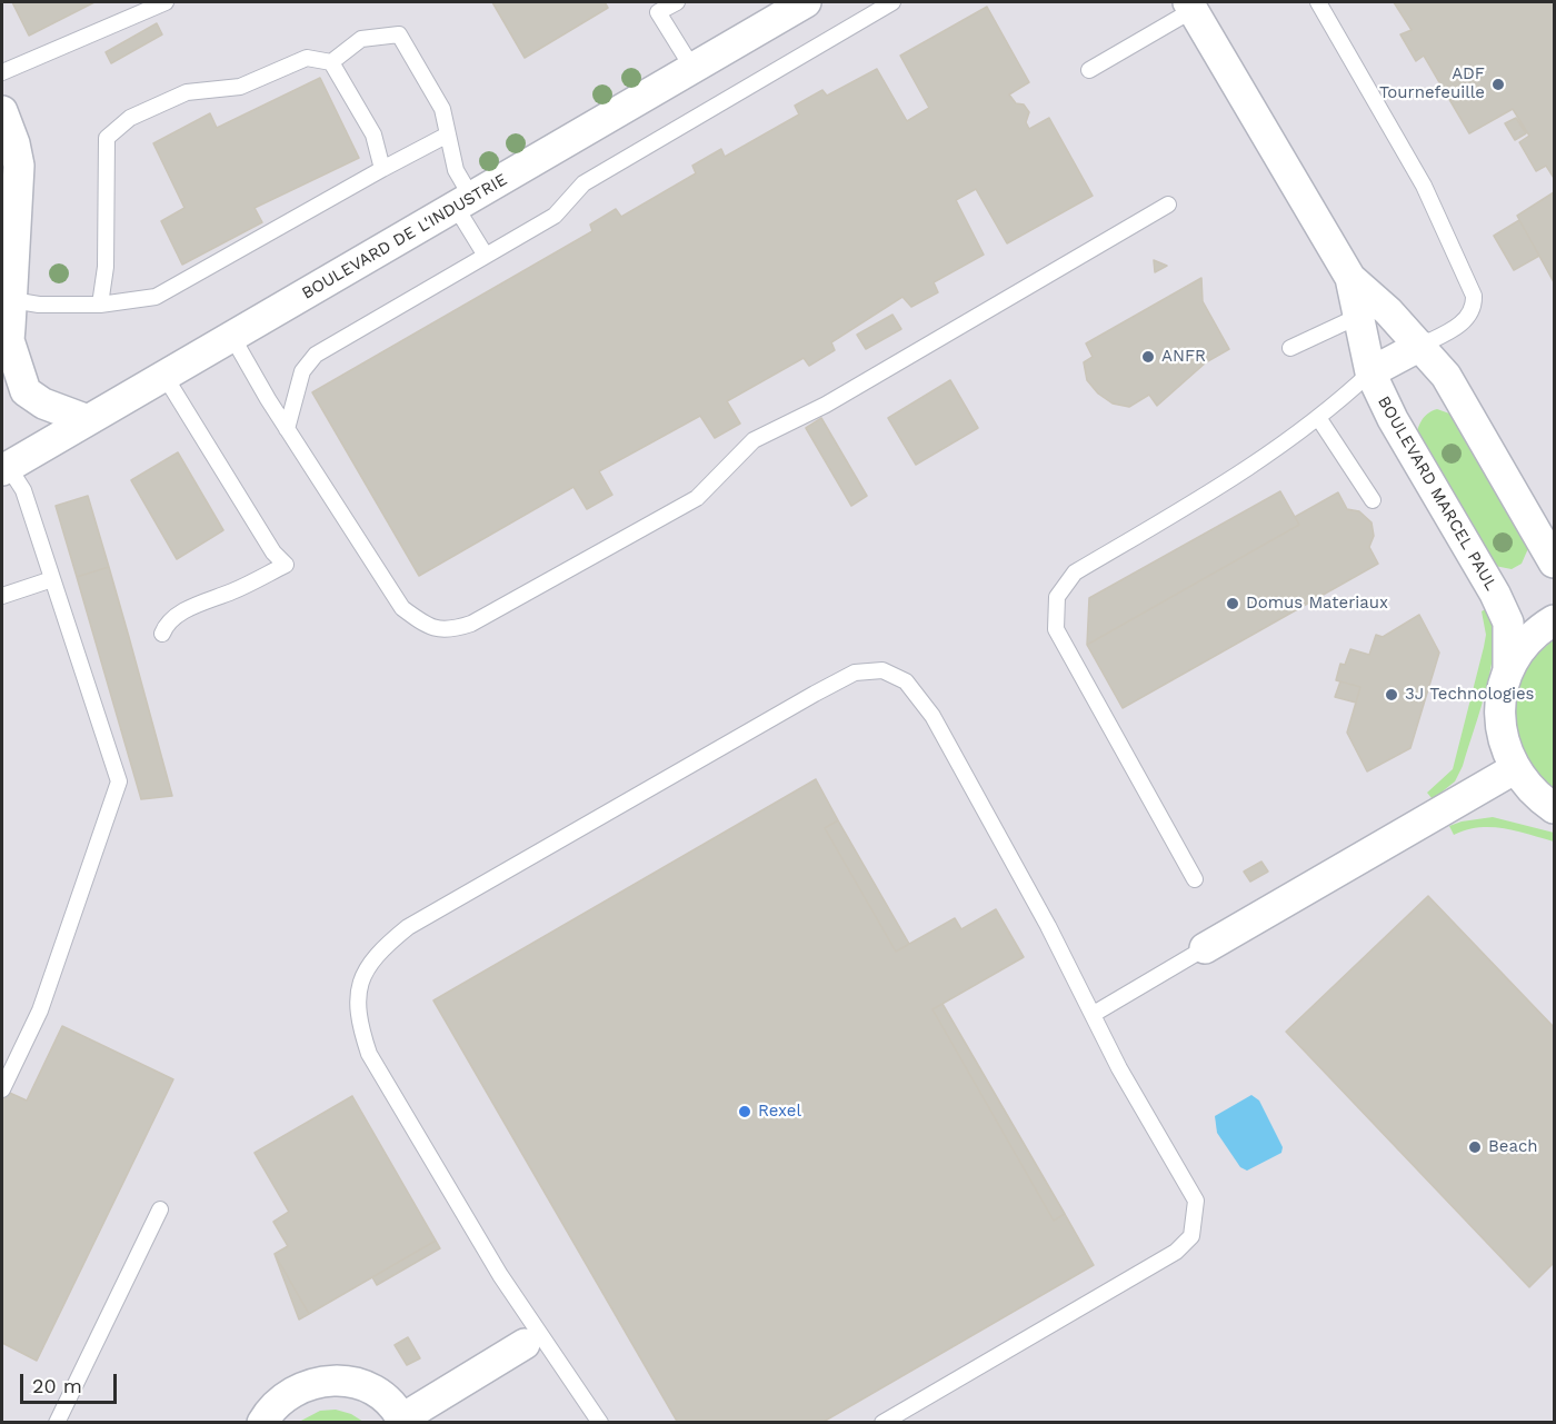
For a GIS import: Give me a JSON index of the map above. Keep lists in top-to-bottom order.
{
  "streets": {
    "street": ["BOULEVARD DE L'INDUSTRIE", "BOULEVARD MARCEL PAUL"]
  },
  "places": [
    "ADF Tournefeuille",
    "ANFR",
    "Domus Materiaux",
    "3J Technologies",
    "Rexel",
    "Beach"
  ],
  "scale_bar": "20 m"
}
